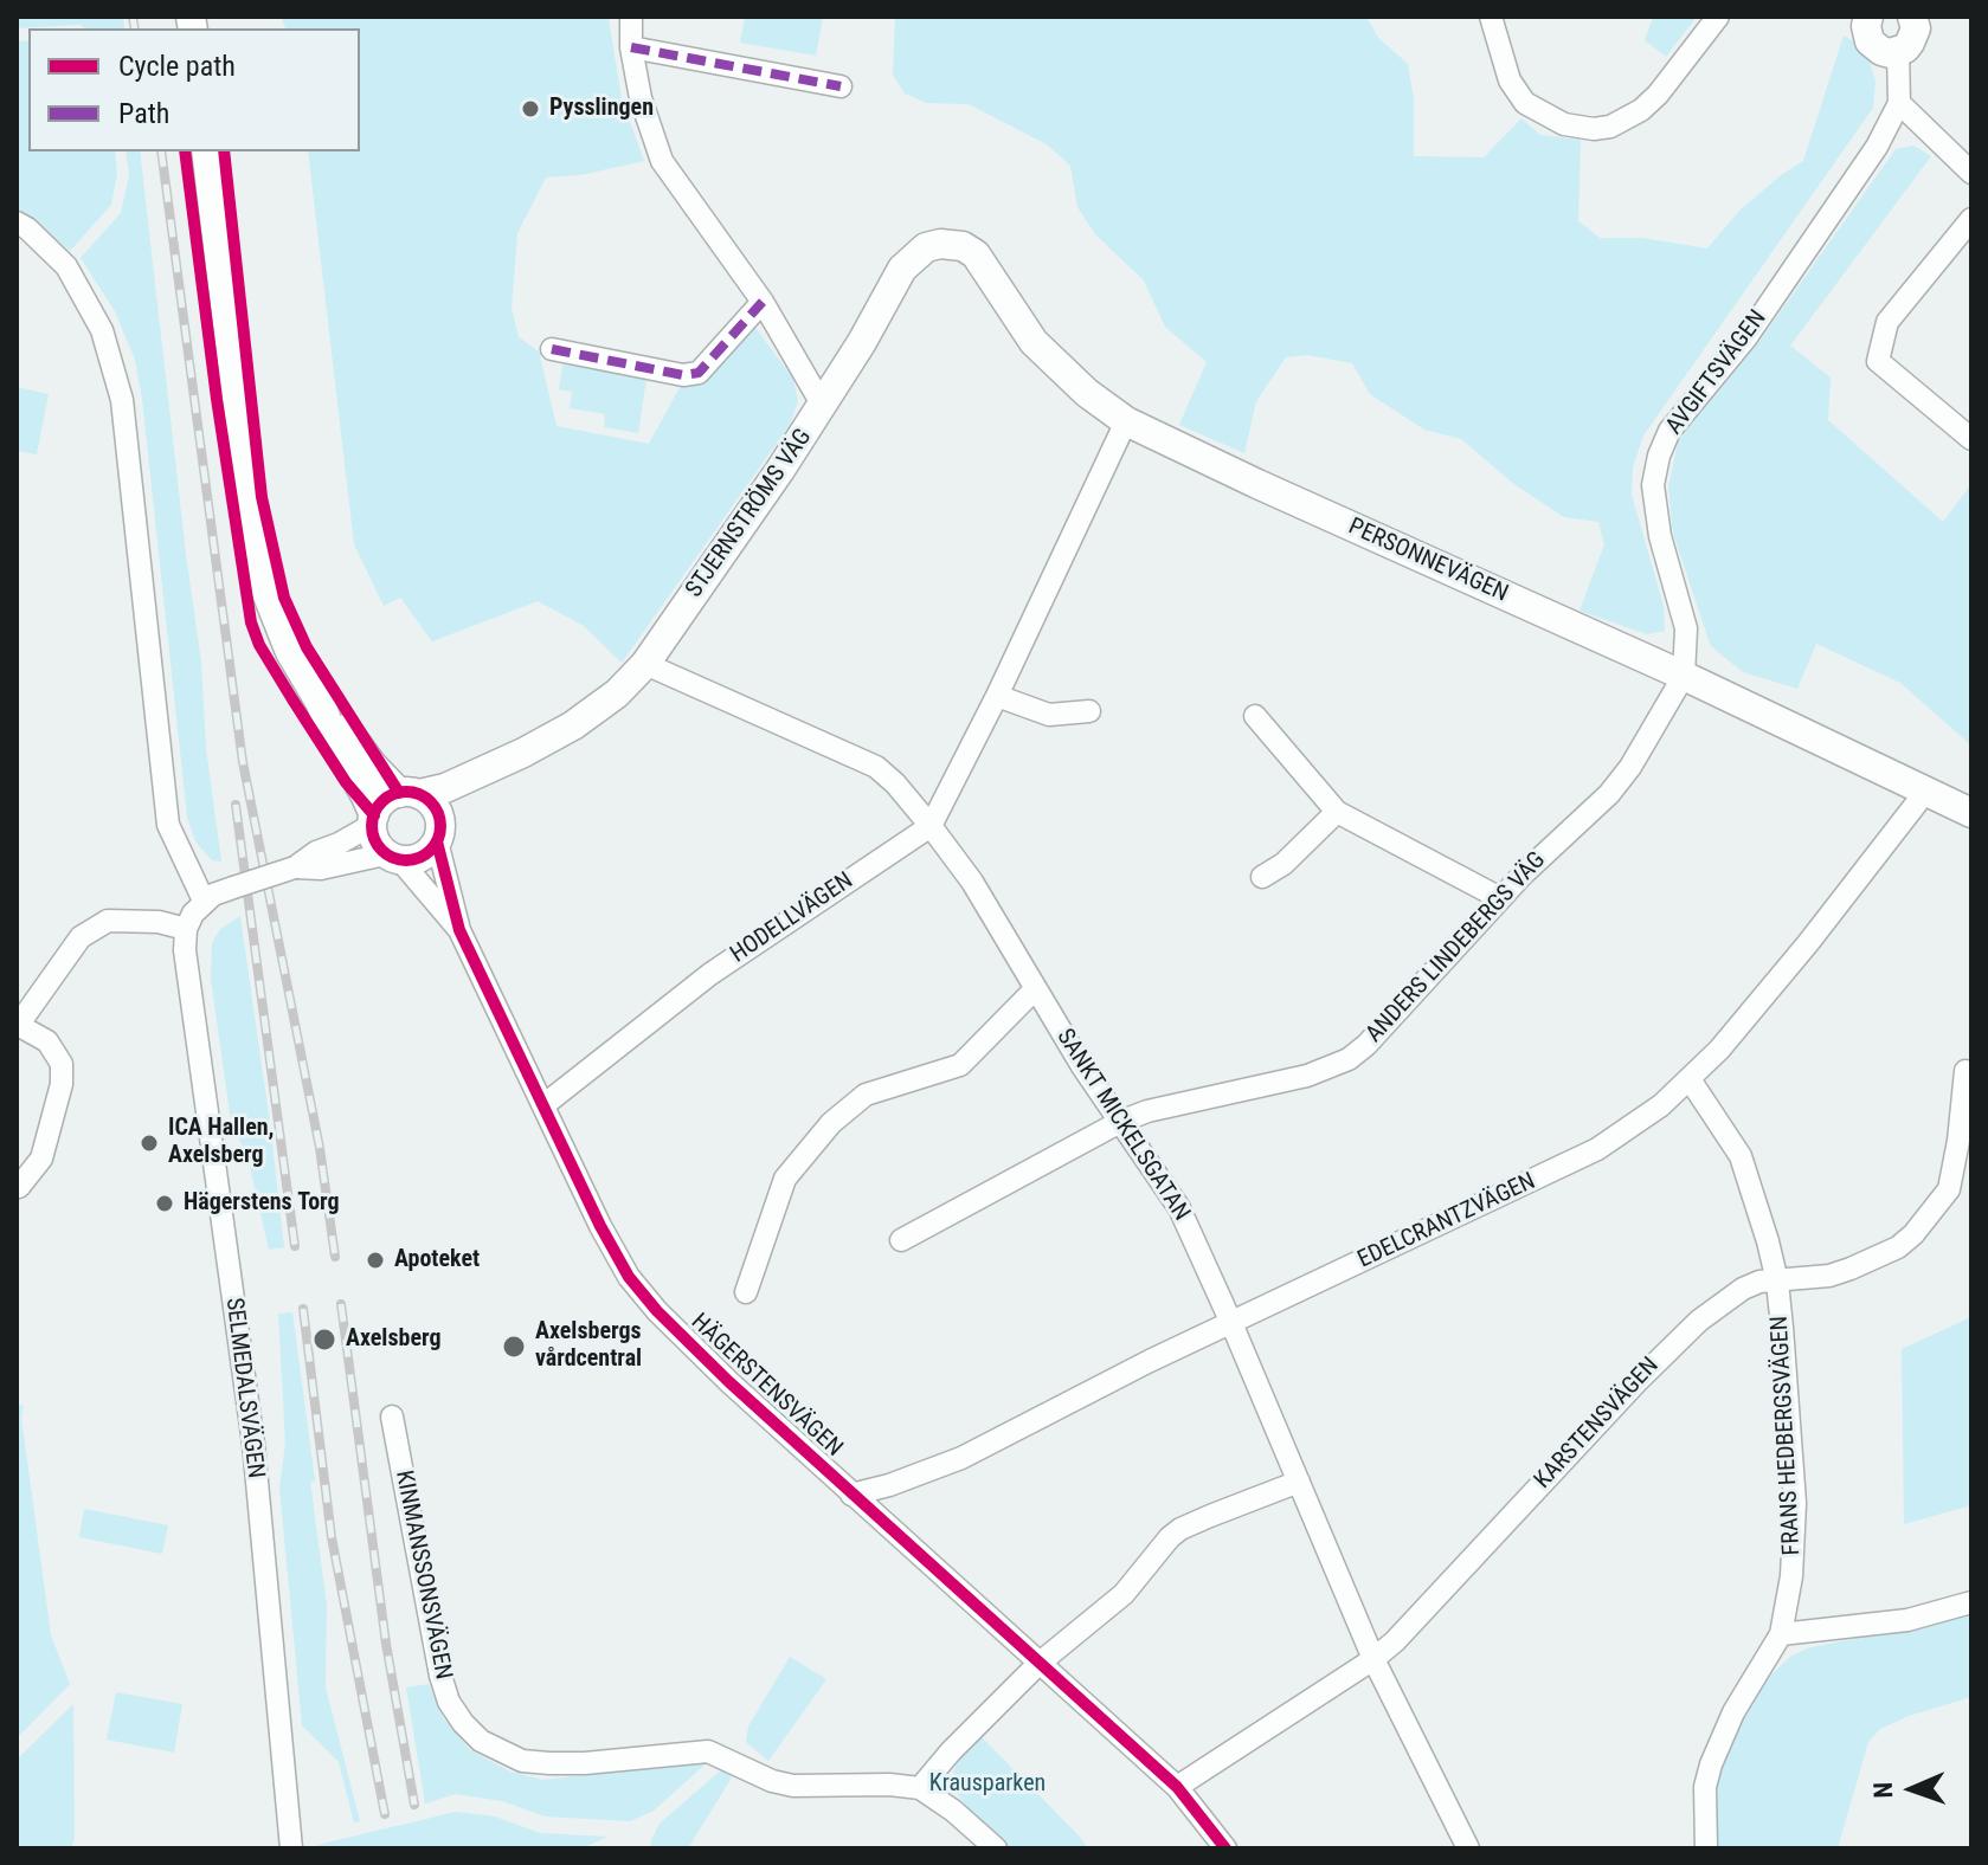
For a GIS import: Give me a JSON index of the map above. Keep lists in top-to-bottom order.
{
  "streets": {
    "street": [
      "AVGIFTSVÄGEN",
      "STJERNSTRÖMS VÄG",
      "PERSONNEVÄGEN",
      "HODELLVÄGEN",
      "ANDERS LINDEBERGS VÄG",
      "SANKT MICKELSGATAN",
      "EDELCRANTZVÄGEN",
      "HÄGERSTENSVÄGEN",
      "SELMEDALSVÄGEN",
      "KARSTENSVÄGEN",
      "FRANS HEDBERGSVÄGEN",
      "KINMANSSONSVÄGEN"
    ]
  },
  "crossings": [
    ["AVGIFTSVÄGEN", "PERSONNEVÄGEN"],
    ["AVGIFTSVÄGEN", "ANDERS LINDEBERGS VÄG"],
    ["STJERNSTRÖMS VÄG", "PERSONNEVÄGEN"],
    ["STJERNSTRÖMS VÄG", "SANKT MICKELSGATAN"],
    ["STJERNSTRÖMS VÄG", "HÄGERSTENSVÄGEN"],
    ["PERSONNEVÄGEN", "HODELLVÄGEN"],
    ["PERSONNEVÄGEN", "ANDERS LINDEBERGS VÄG"],
    ["PERSONNEVÄGEN", "EDELCRANTZVÄGEN"],
    ["HODELLVÄGEN", "SANKT MICKELSGATAN"],
    ["HODELLVÄGEN", "HÄGERSTENSVÄGEN"],
    ["ANDERS LINDEBERGS VÄG", "SANKT MICKELSGATAN"],
    ["SANKT MICKELSGATAN", "EDELCRANTZVÄGEN"],
    ["SANKT MICKELSGATAN", "KARSTENSVÄGEN"],
    ["EDELCRANTZVÄGEN", "HÄGERSTENSVÄGEN"],
    ["EDELCRANTZVÄGEN", "FRANS HEDBERGSVÄGEN"],
    ["HÄGERSTENSVÄGEN", "KARSTENSVÄGEN"],
    ["KARSTENSVÄGEN", "FRANS HEDBERGSVÄGEN"]
  ],
  "parks": ["Krausparken"],
  "places": [
    "Pysslingen",
    "ICA Hallen, Axelsberg",
    "Hägerstens Torg",
    "Apoteket",
    "Axelsberg",
    "Axelsbergs vårdcentral"
  ],
  "legend": ["Cycle path", "Path"],
  "north": "left"
}
